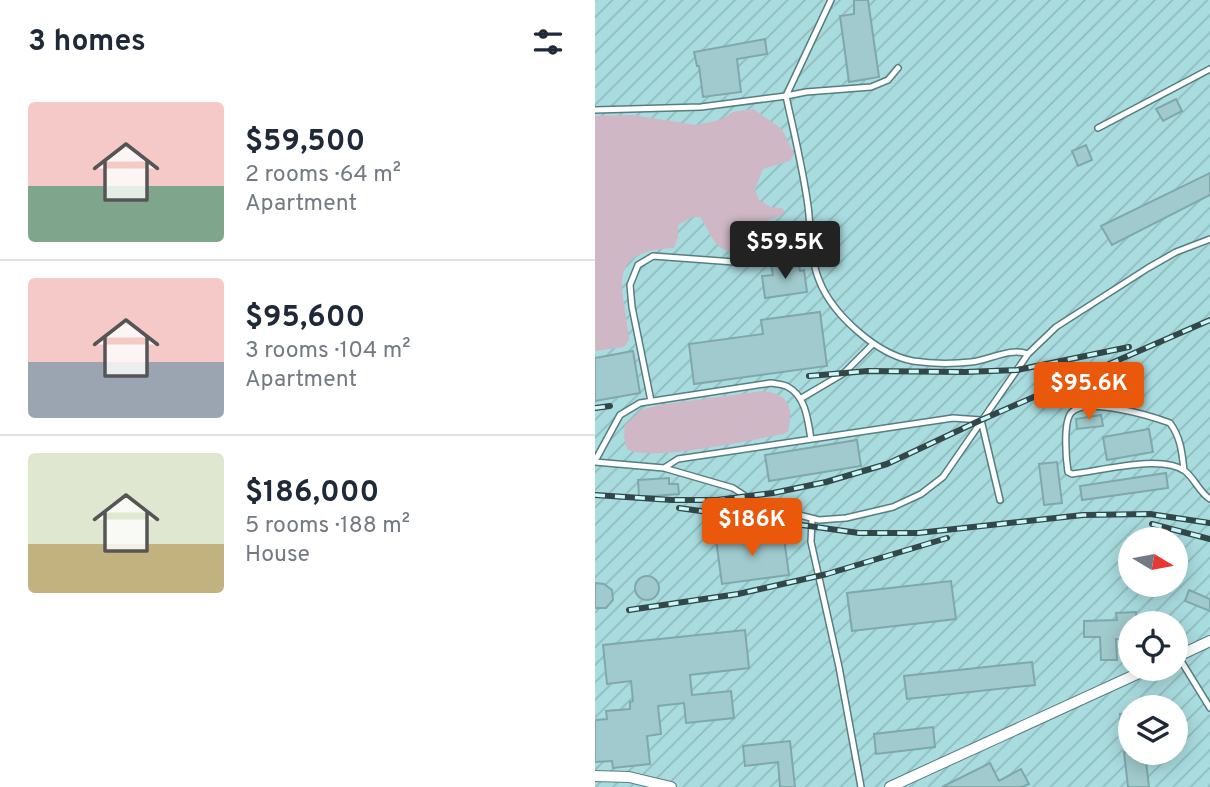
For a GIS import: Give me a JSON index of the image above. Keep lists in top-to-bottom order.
{
  "north": "right",
  "page": {
    "heading": "3 homes",
    "list": [
      {
        "name": "$59,500",
        "note": "2 rooms · 64 m² · Apartment"
      },
      {
        "name": "$95,600",
        "note": "3 rooms · 104 m² · Apartment"
      },
      {
        "name": "$186,000",
        "note": "5 rooms · 188 m² · House"
      }
    ],
    "price": ["$59.5K", "$95.6K", "$186K"]
  }
}
